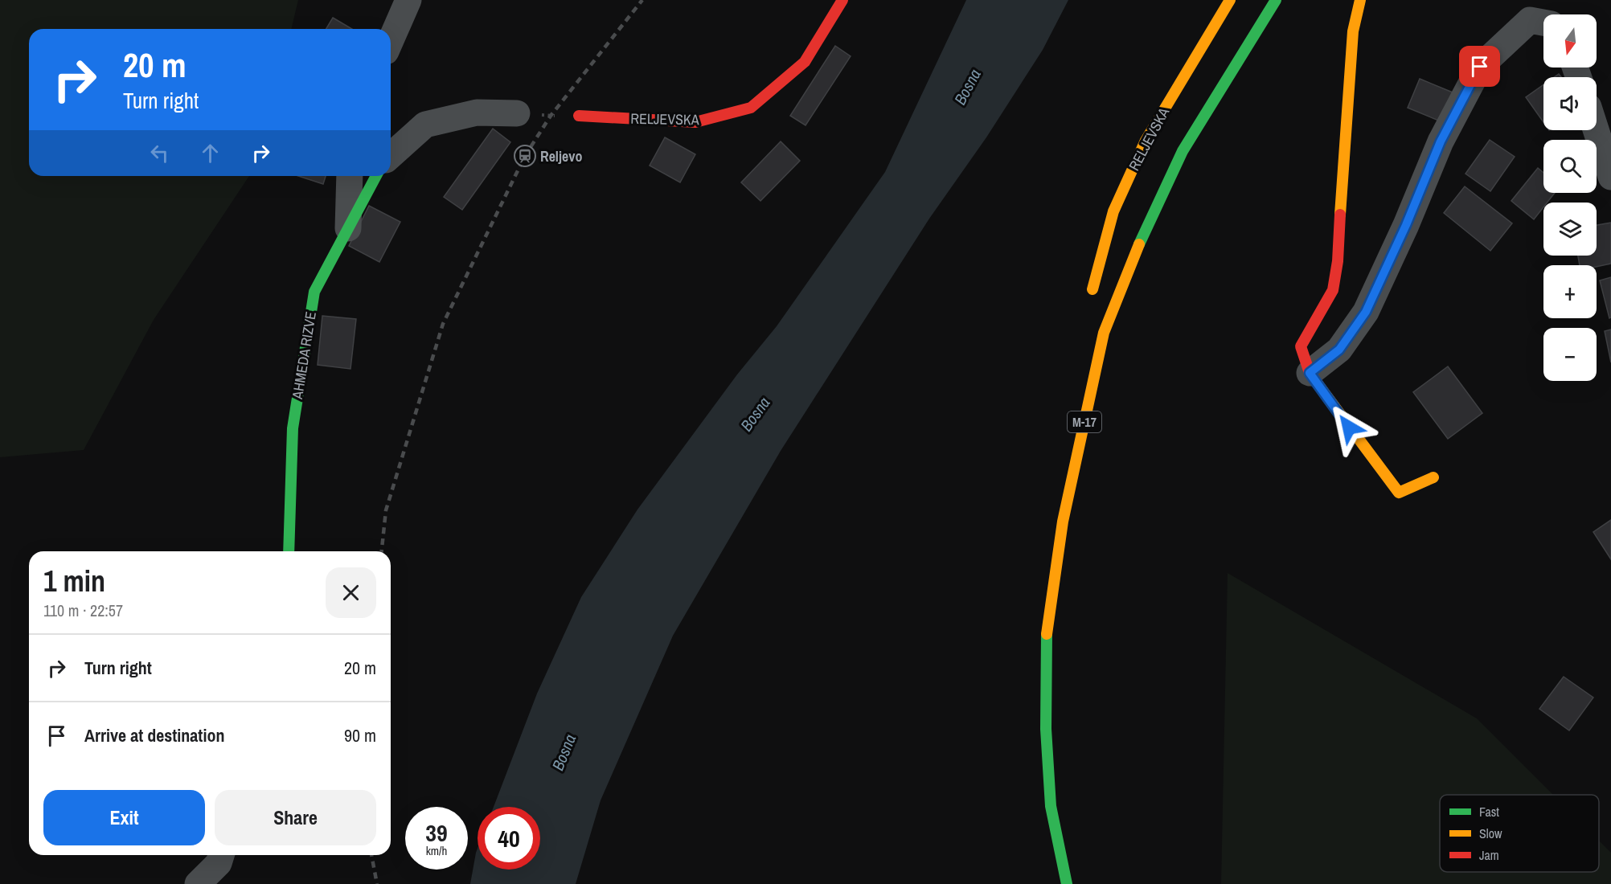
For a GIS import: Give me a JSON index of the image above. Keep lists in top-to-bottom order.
{
  "streets": {
    "street": ["RELJEVSKA", "AHMEDA RIZVE", "M-17"]
  },
  "water": ["Bosna"],
  "places": {
    "station": ["Reljevo"]
  },
  "legend": ["Fast", "Slow", "Jam"],
  "north": "bottom",
  "page": {
    "map_buttons": ["+", "−"],
    "turn": ["20 m", "Turn right"],
    "heading": ["1 min", "110 m · 22:57"],
    "list": [
      {
        "name": "Turn right",
        "value": "20 m"
      },
      {
        "name": "Arrive at destination",
        "value": "90 m"
      }
    ],
    "buttons": ["Exit", "Share"],
    "speed": "39 km/h",
    "limit": "40"
  }
}
